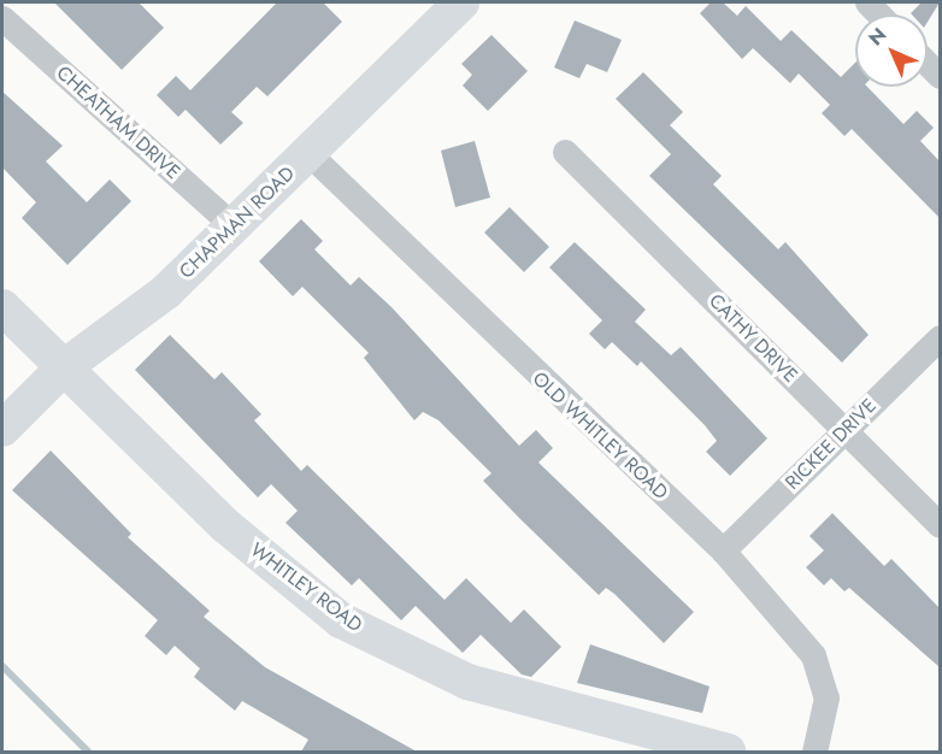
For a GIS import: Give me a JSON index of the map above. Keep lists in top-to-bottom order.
{
  "streets": {
    "street": [
      "CHEATHAM DRIVE",
      "CHAPMAN ROAD",
      "CATHY DRIVE",
      "OLD WHITLEY ROAD",
      "RICKEE DRIVE",
      "WHITLEY ROAD"
    ]
  },
  "crossings": [
    ["CHEATHAM DRIVE", "CHAPMAN ROAD"],
    ["CHAPMAN ROAD", "OLD WHITLEY ROAD"],
    ["CHAPMAN ROAD", "WHITLEY ROAD"],
    ["CATHY DRIVE", "RICKEE DRIVE"],
    ["OLD WHITLEY ROAD", "RICKEE DRIVE"]
  ],
  "north": "top left"
}
